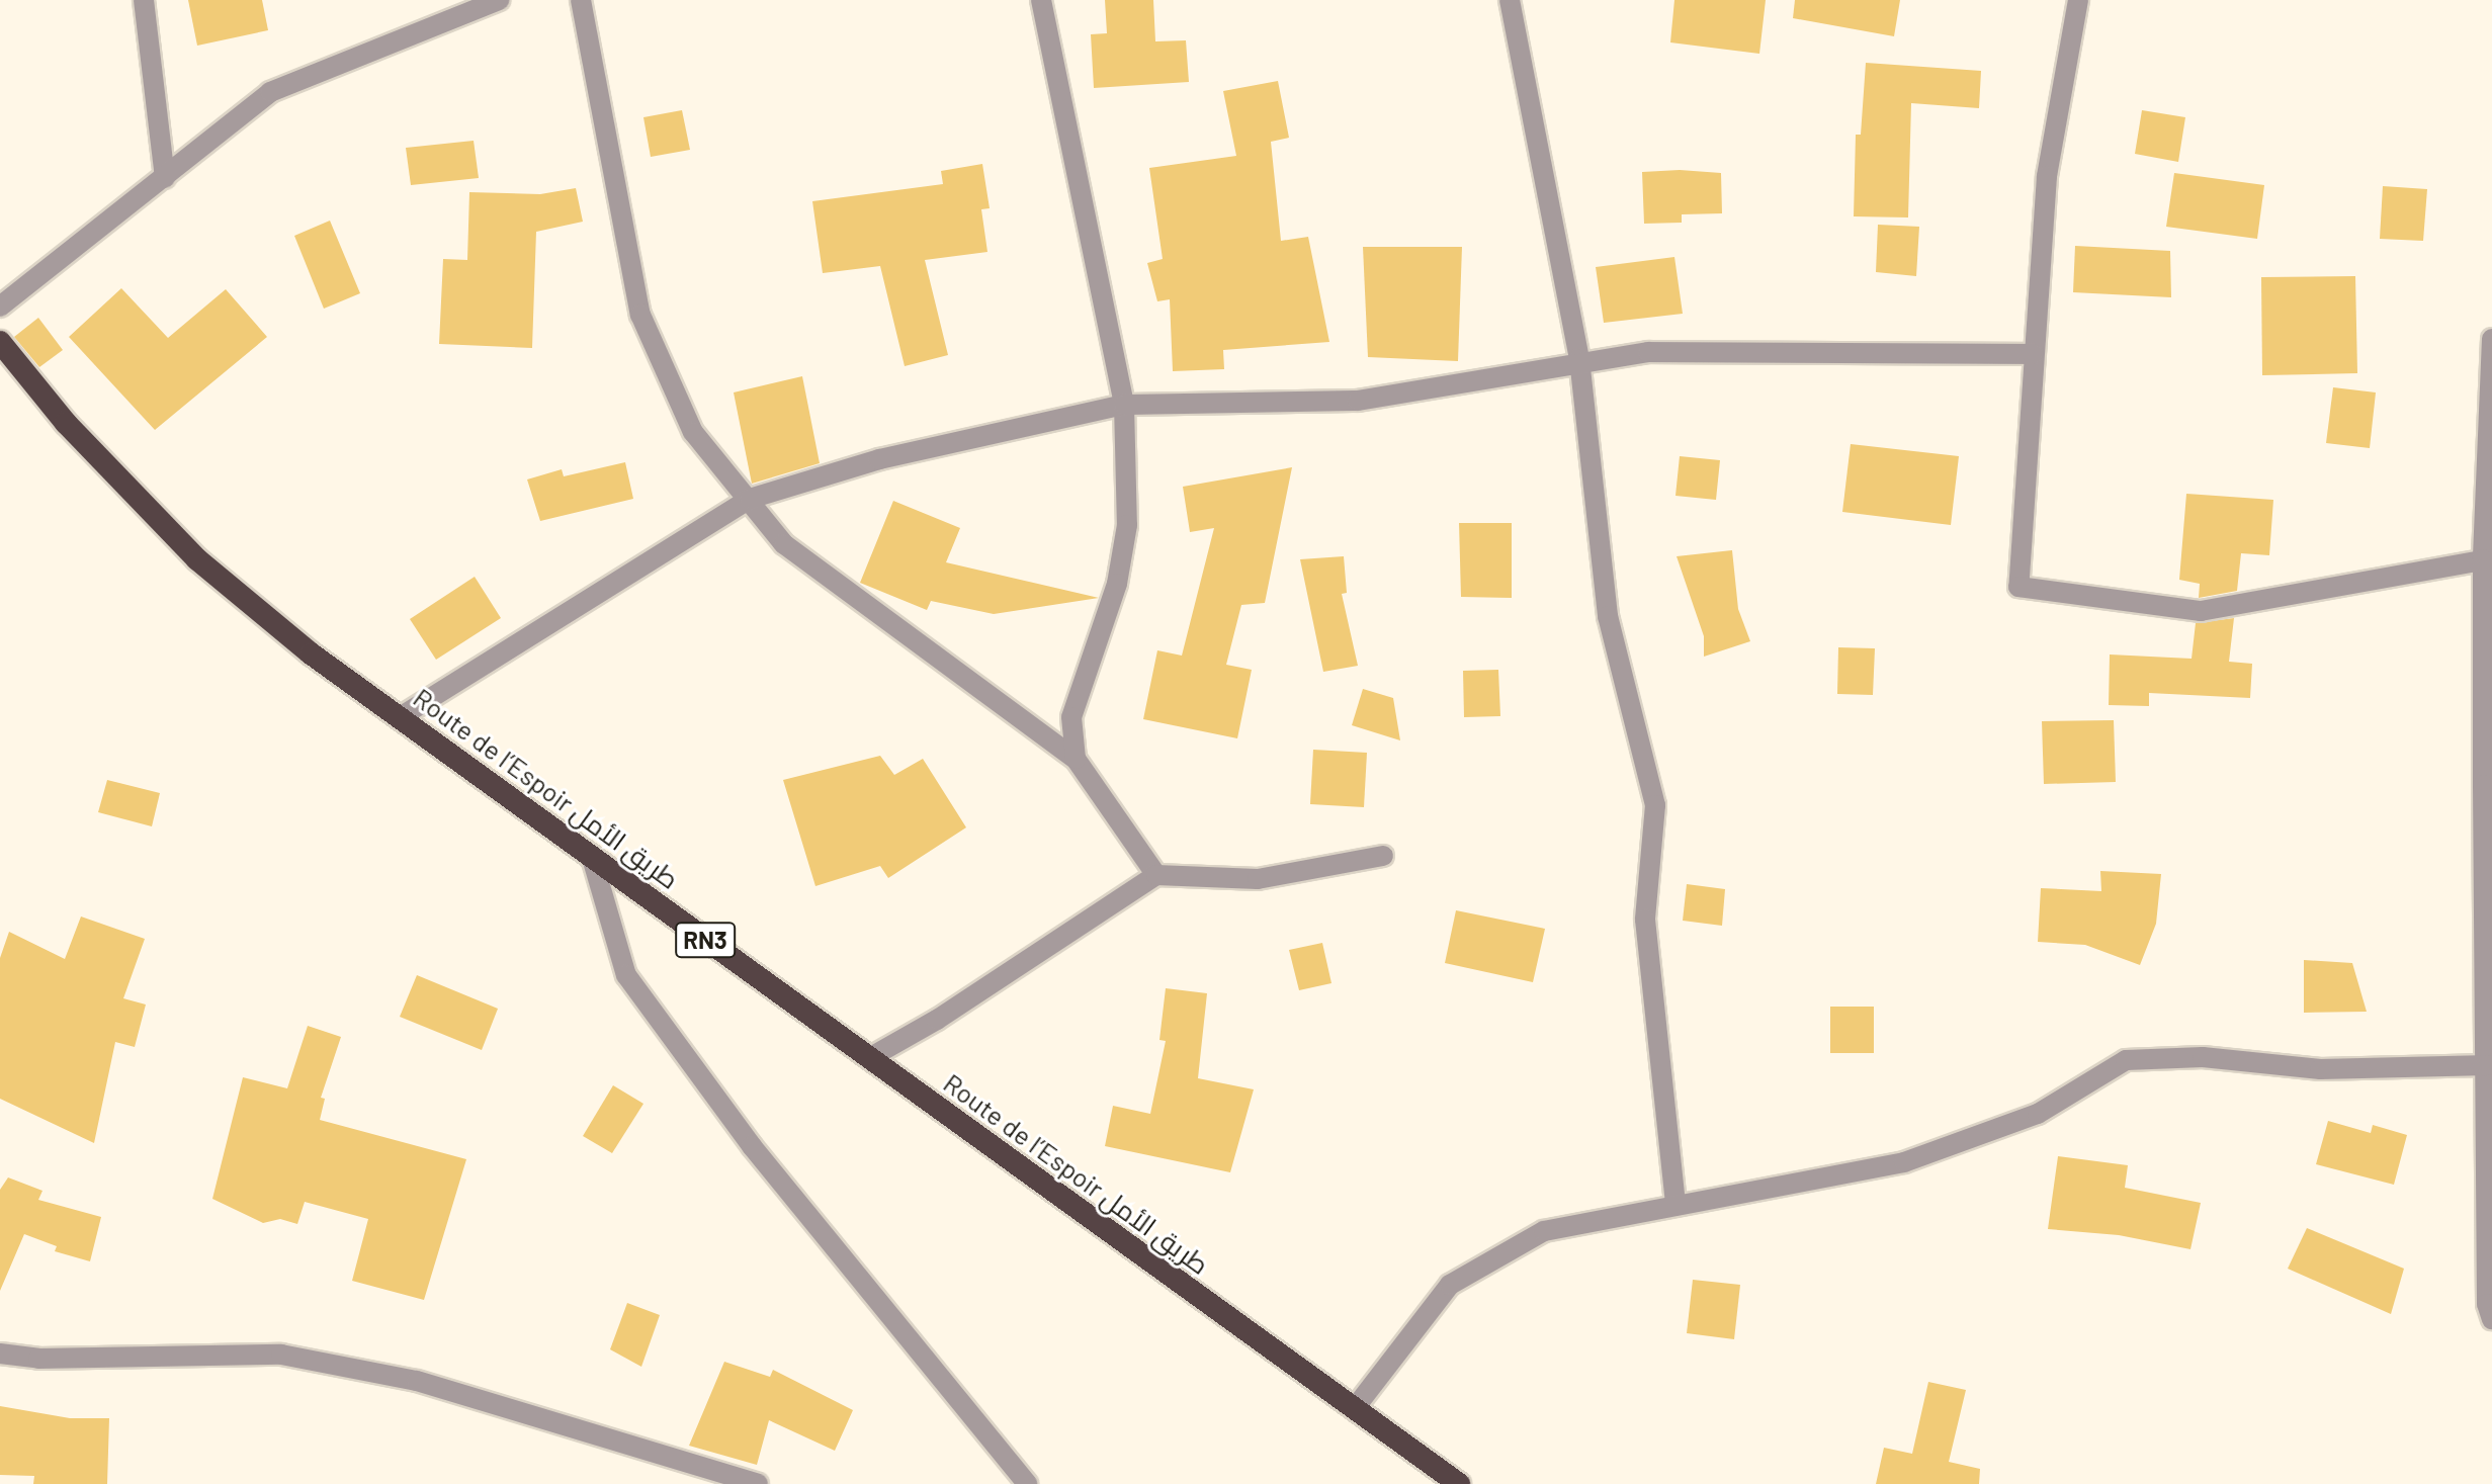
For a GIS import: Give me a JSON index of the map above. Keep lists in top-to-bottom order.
{
  "streets": {
    "highway": ["Route de l’Espoir طريق الأمل", "RN3"]
  }
}
